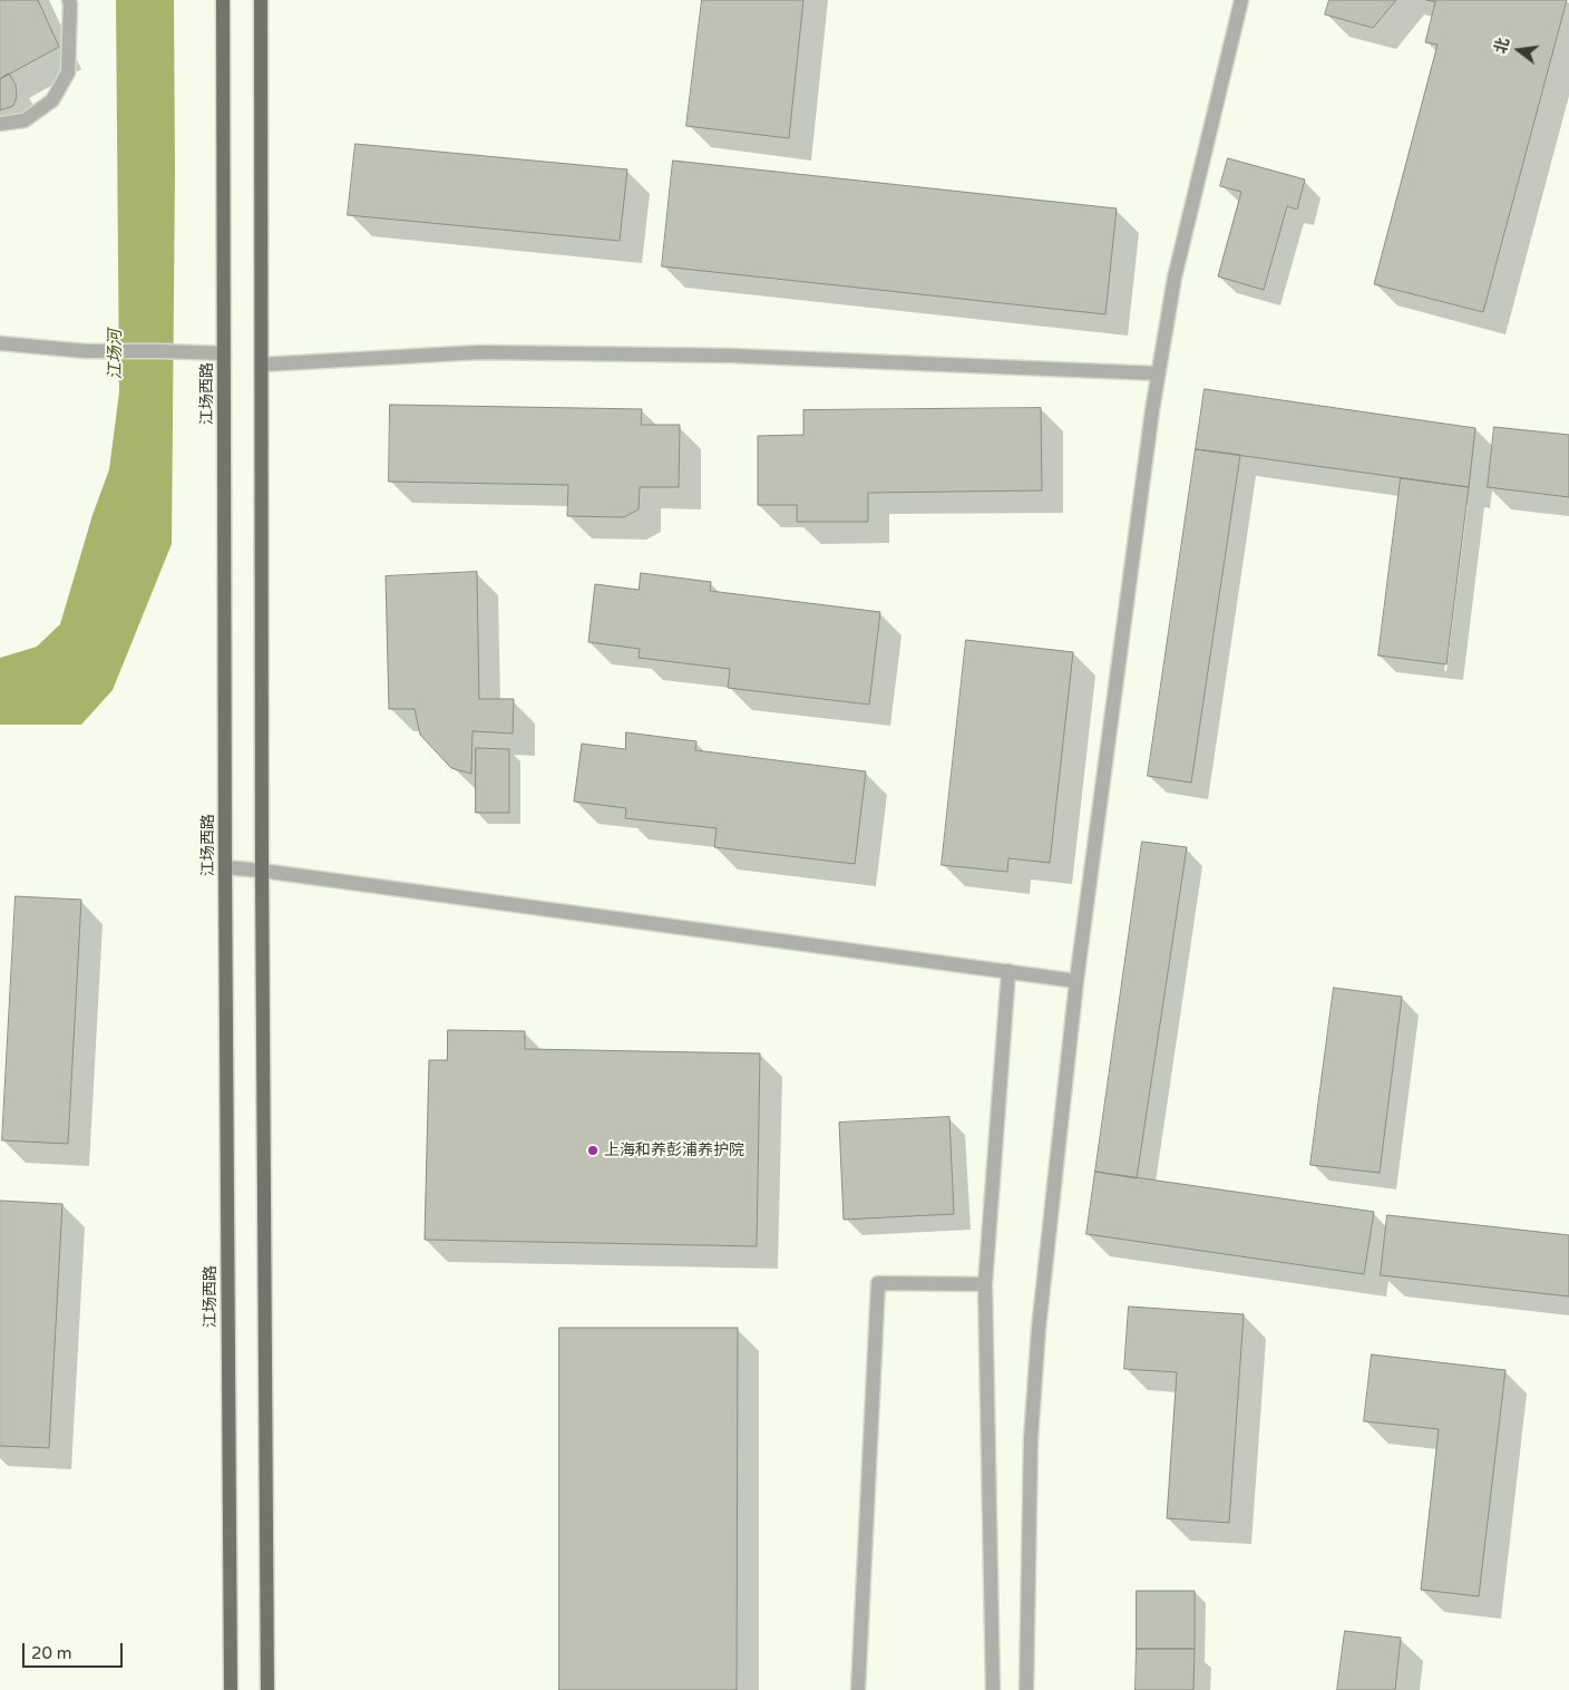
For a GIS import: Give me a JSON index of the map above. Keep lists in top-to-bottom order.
{
  "streets": {
    "main road": ["江场西路"]
  },
  "water": ["江场河"],
  "places": ["上海和养彭浦养护院"],
  "scale_bar": "20 m",
  "north": "left"
}
